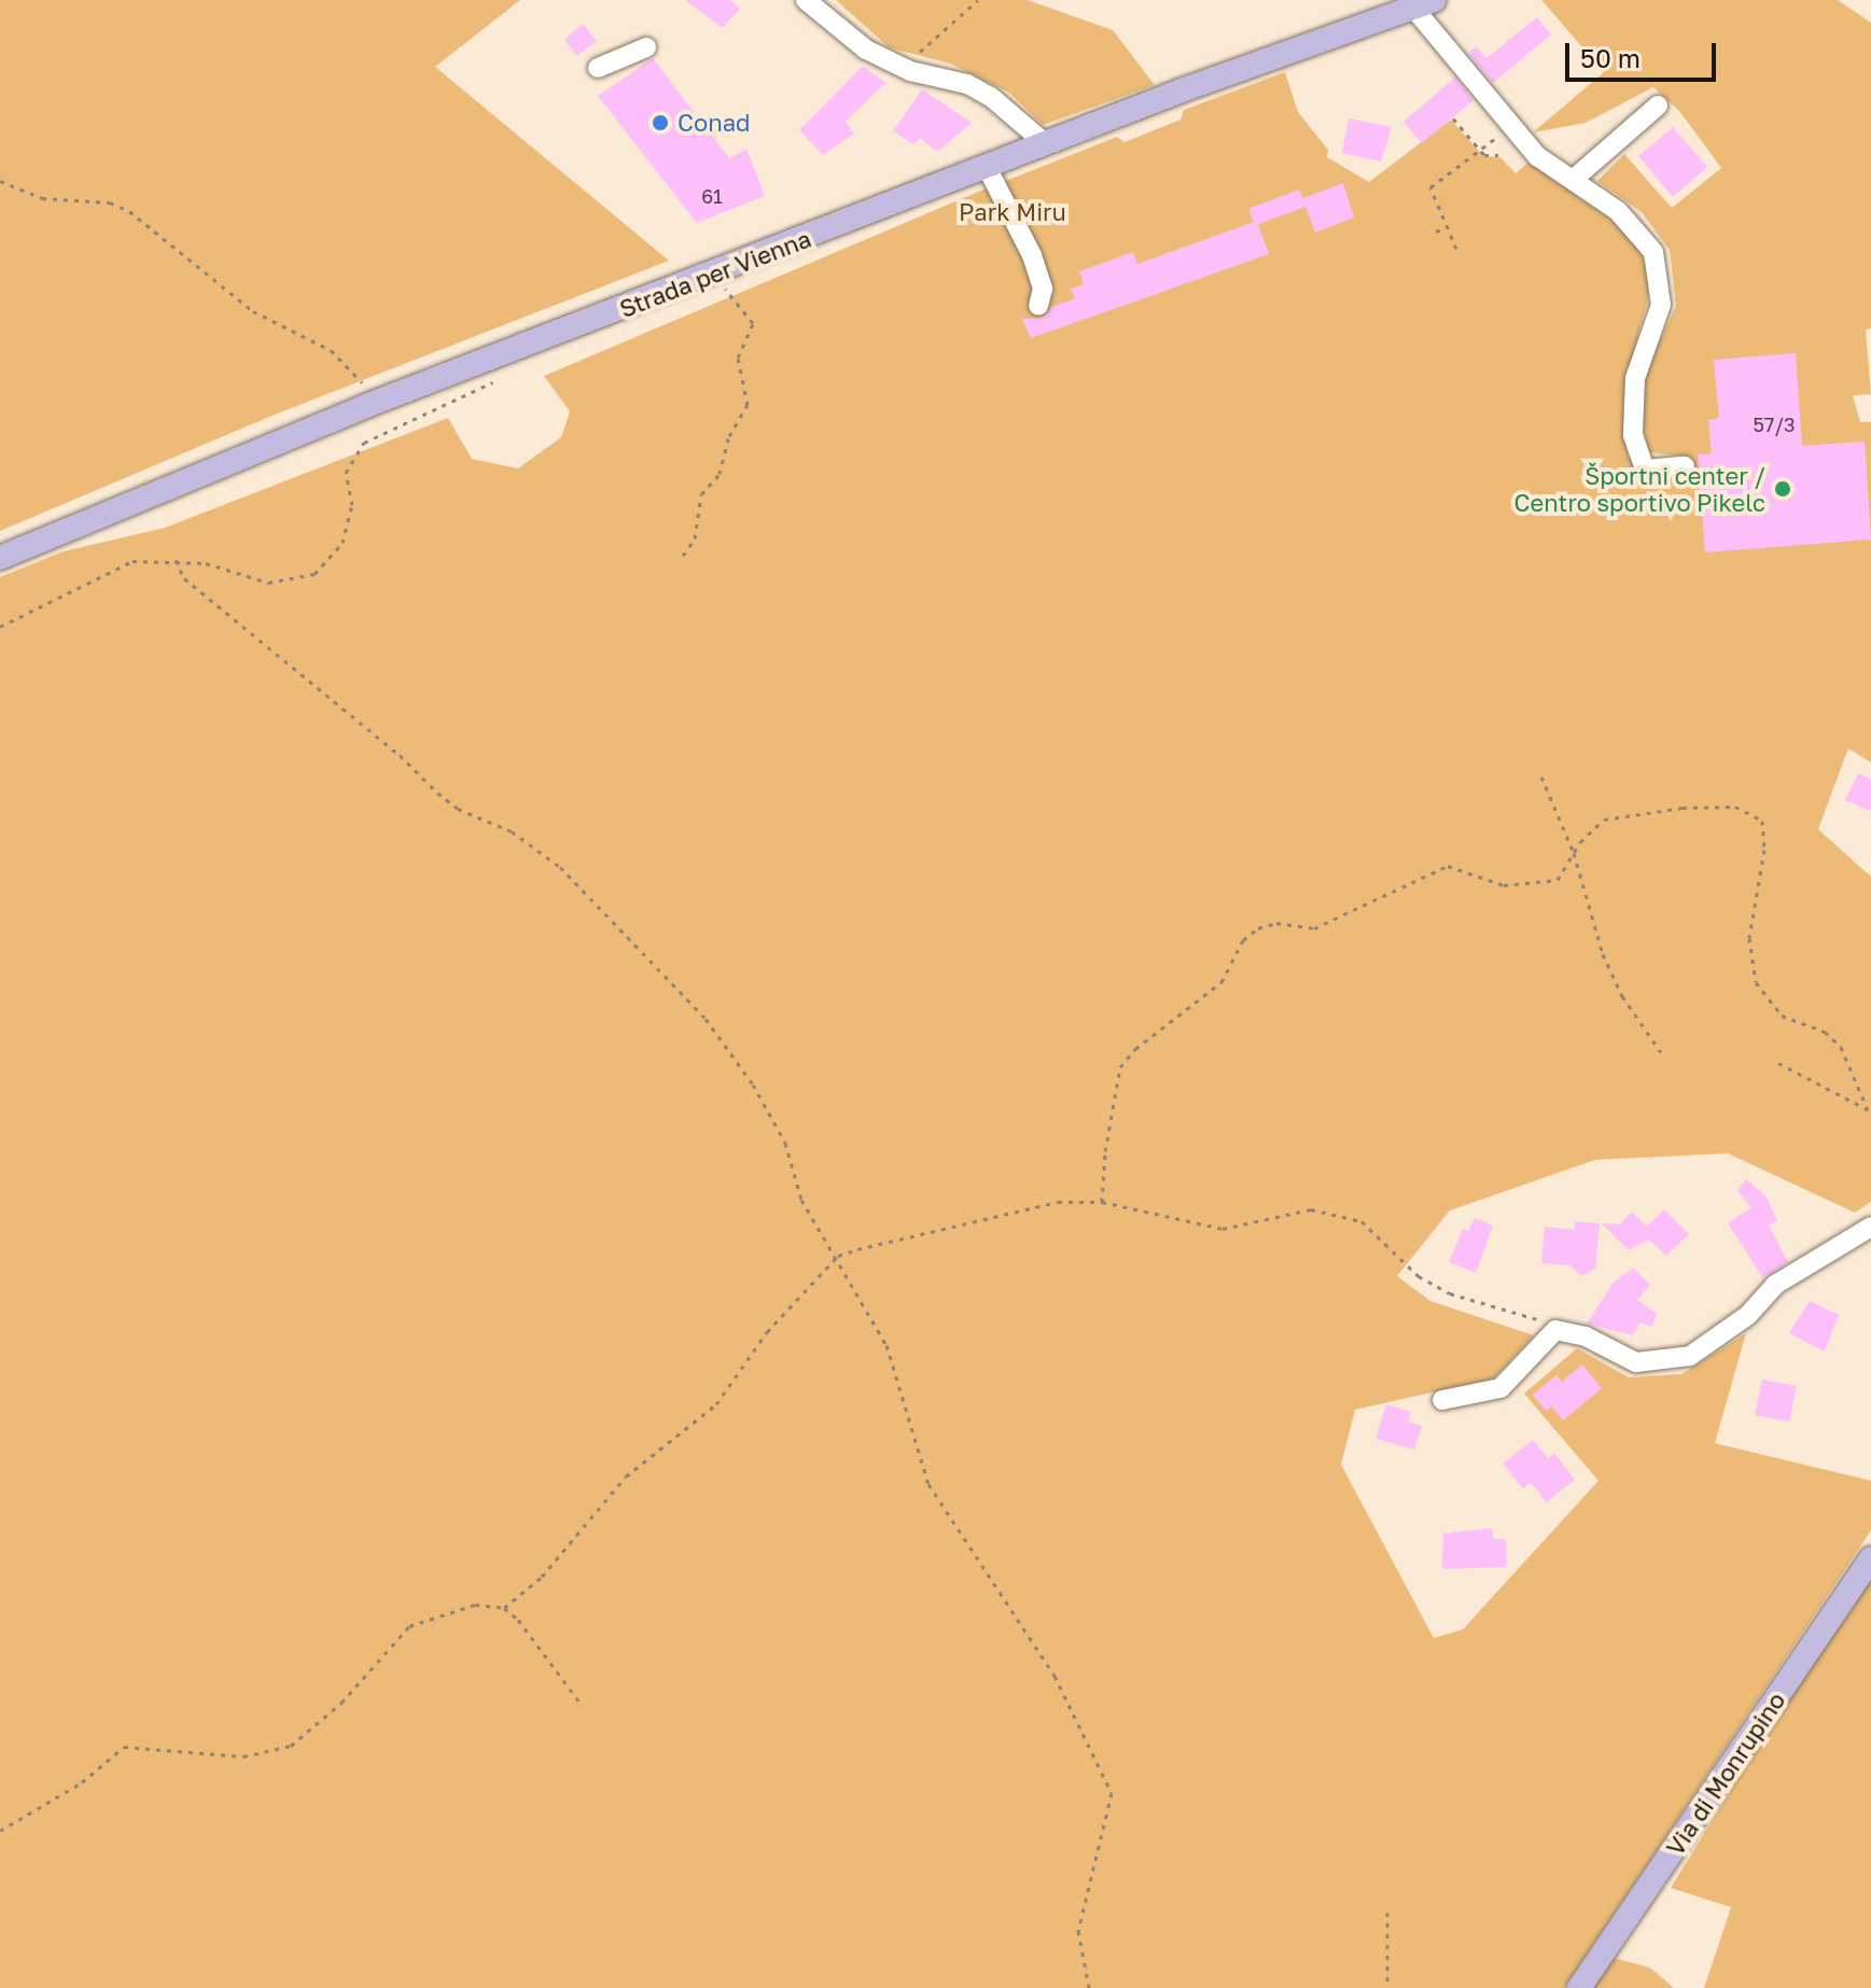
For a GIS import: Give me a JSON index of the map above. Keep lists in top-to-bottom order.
{
  "streets": {
    "main road": ["Strada per Vienna", "Via di Monrupino"]
  },
  "parks": ["Park Miru"],
  "places": ["Conad", "Športni center / Centro sportivo Pikelc"],
  "house_numbers": ["61", "57/3"],
  "scale_bar": "50 m"
}
